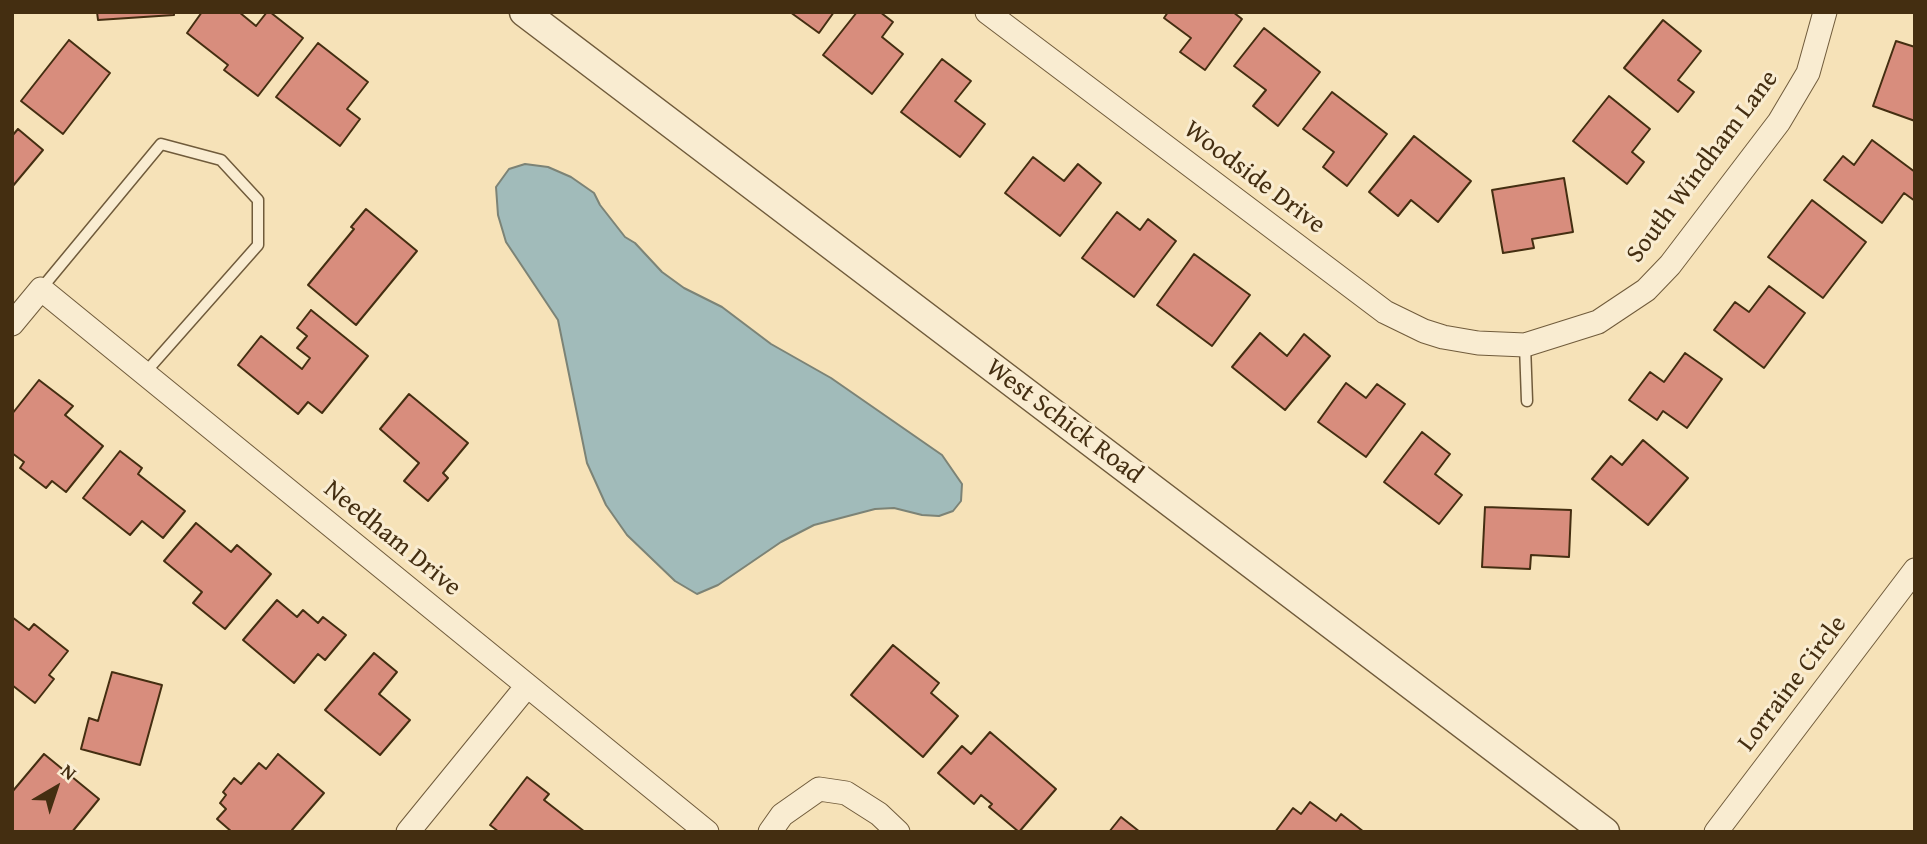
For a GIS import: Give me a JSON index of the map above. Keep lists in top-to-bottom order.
{
  "streets": {
    "street": [
      "South Windham Lane",
      "Woodside Drive",
      "West Schick Road",
      "Needham Drive",
      "Lorraine Circle"
    ]
  },
  "crossings": [
    ["South Windham Lane", "Woodside Drive"]
  ],
  "north": "top right"
}
